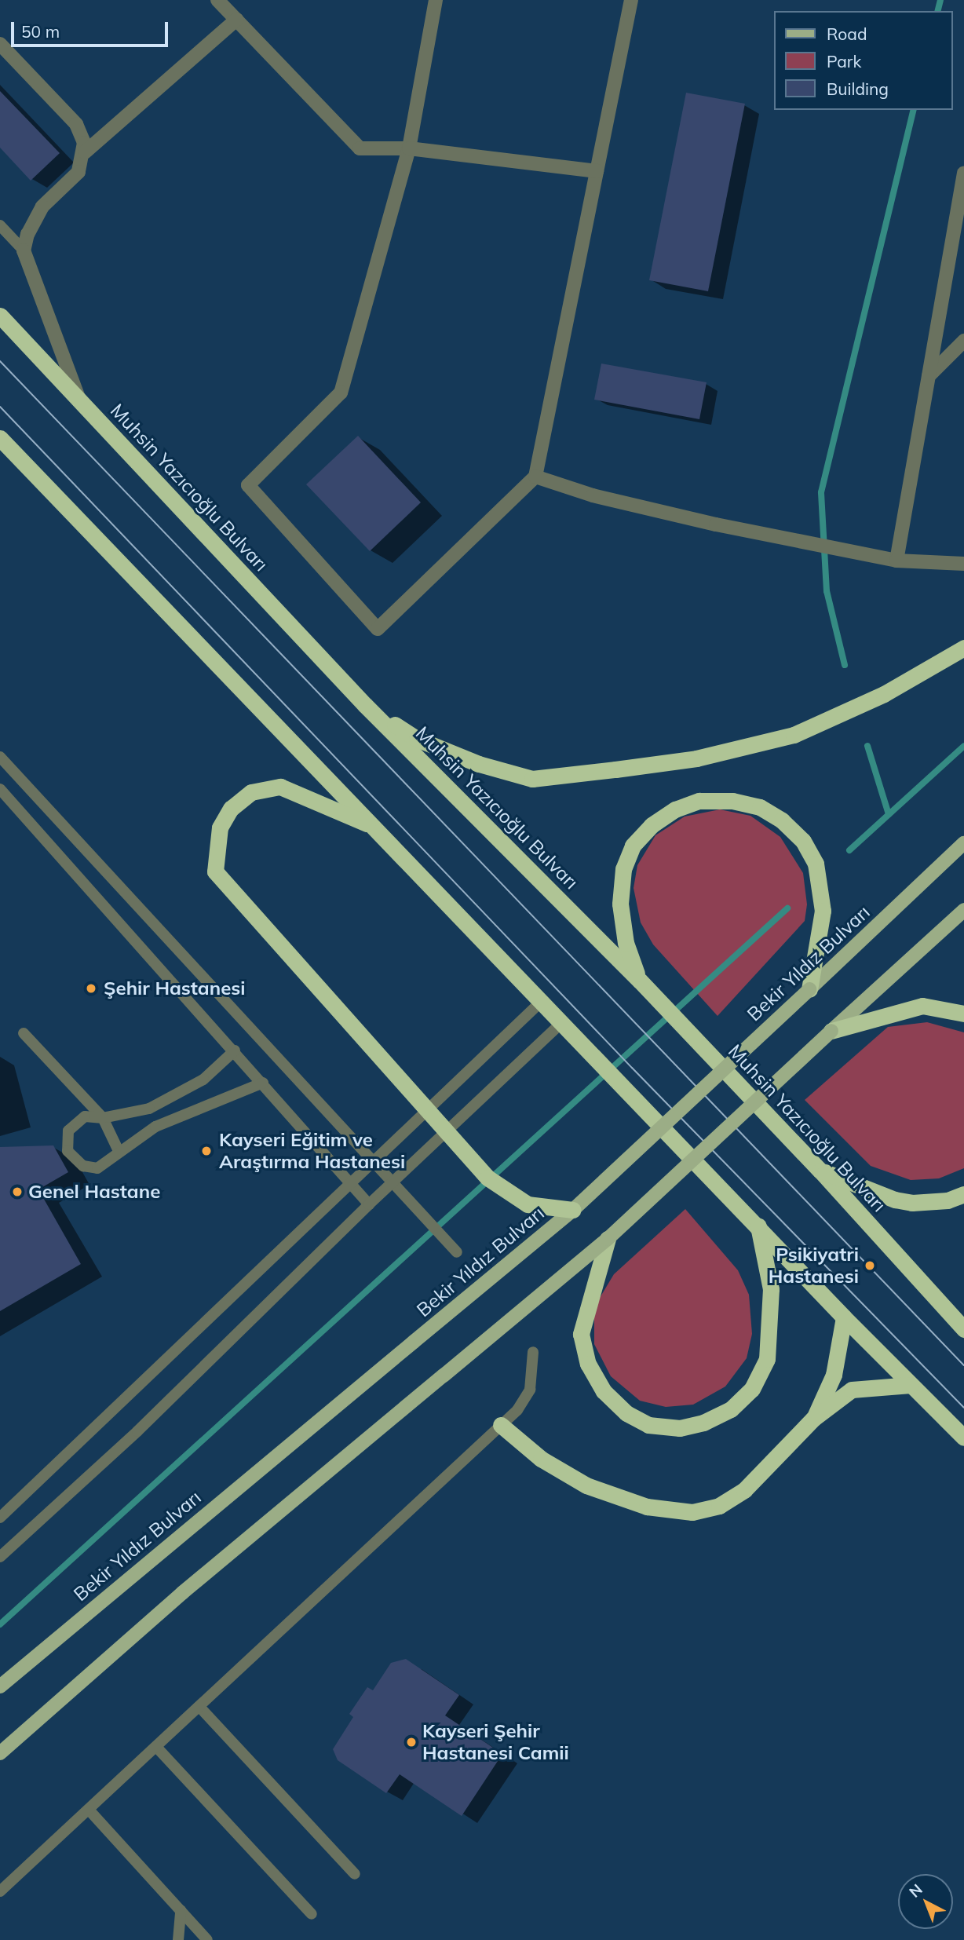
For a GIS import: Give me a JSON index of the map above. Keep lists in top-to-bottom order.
{
  "streets": {
    "highway": ["Muhsin Yazıcıoğlu Bulvarı"],
    "main road": ["Bekir Yıldız Bulvarı"]
  },
  "places": [
    "Şehir Hastanesi",
    "Kayseri Eğitim ve Araştırma Hastanesi",
    "Genel Hastane",
    "Psikiyatri Hastanesi",
    "Kayseri Şehir Hastanesi Camii"
  ],
  "legend": ["Road", "Park", "Building"],
  "scale_bar": "50 m",
  "north": "top left"
}
